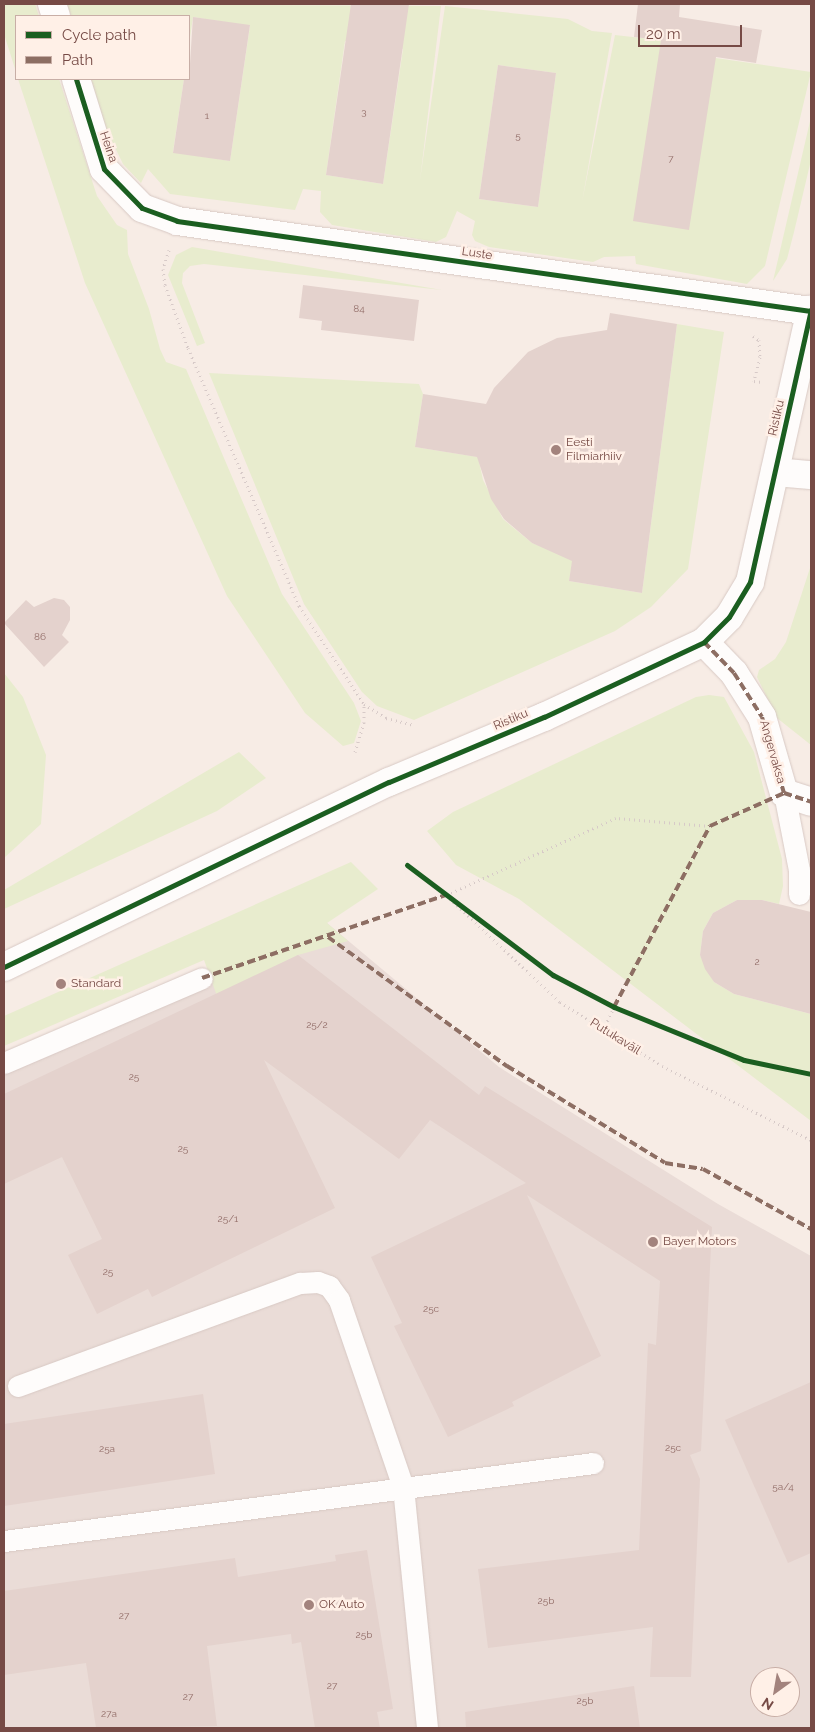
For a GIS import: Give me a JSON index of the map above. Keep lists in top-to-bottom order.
{
  "streets": {
    "street": [
      "Heina",
      "Luste",
      "Ristiku",
      "Angervaksa"
    ],
    "path": ["Putukaväil"]
  },
  "crossings": [
    ["Heina", "Luste"],
    ["Luste", "Ristiku"],
    ["Ristiku", "Angervaksa"]
  ],
  "places": [
    "Eesti Filmiarhiiv",
    "Standard",
    "Bayer Motors",
    "OK Auto"
  ],
  "house_numbers": [
    "3",
    "1",
    "5",
    "7",
    "84",
    "86",
    "2",
    "25/2",
    "25",
    "25",
    "25/1",
    "25",
    "25c",
    "25c",
    "25a",
    "5a/4",
    "25b",
    "27",
    "25b",
    "27",
    "27",
    "25b",
    "27a"
  ],
  "legend": ["Cycle path", "Path"],
  "scale_bar": "20 m",
  "north": "bottom left"
}
